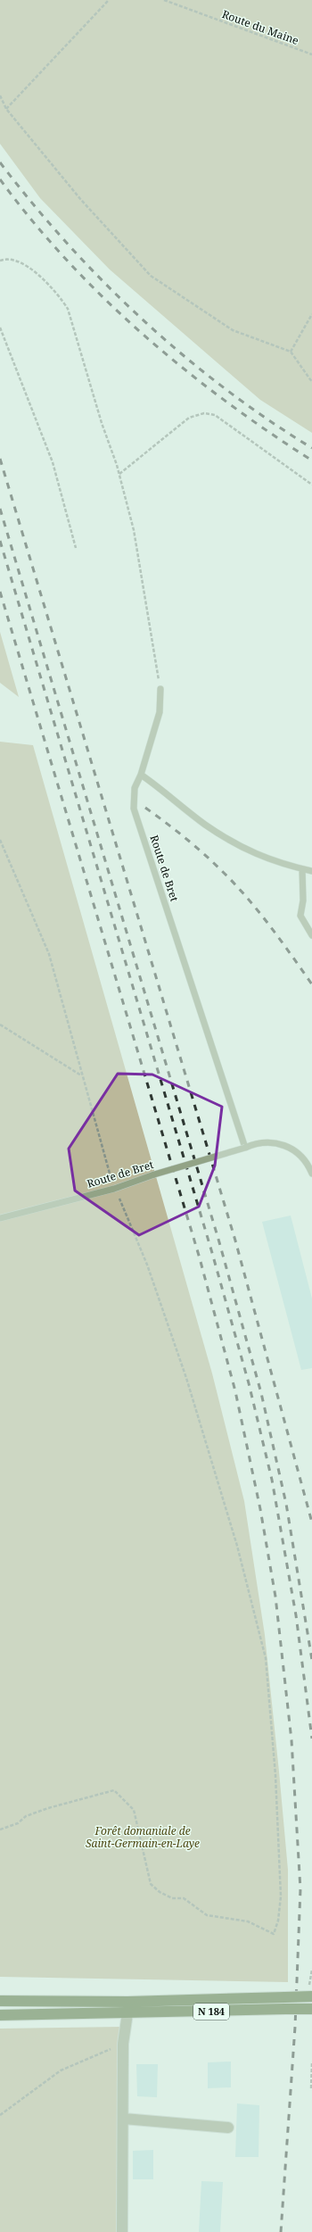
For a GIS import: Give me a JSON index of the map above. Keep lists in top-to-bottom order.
{
  "streets": {
    "main road": ["N 184"],
    "lane": ["Route de Bret"],
    "path": ["Route du Maine"]
  },
  "parks": ["Forêt domaniale de Saint-Germain-en-Laye"]
}
